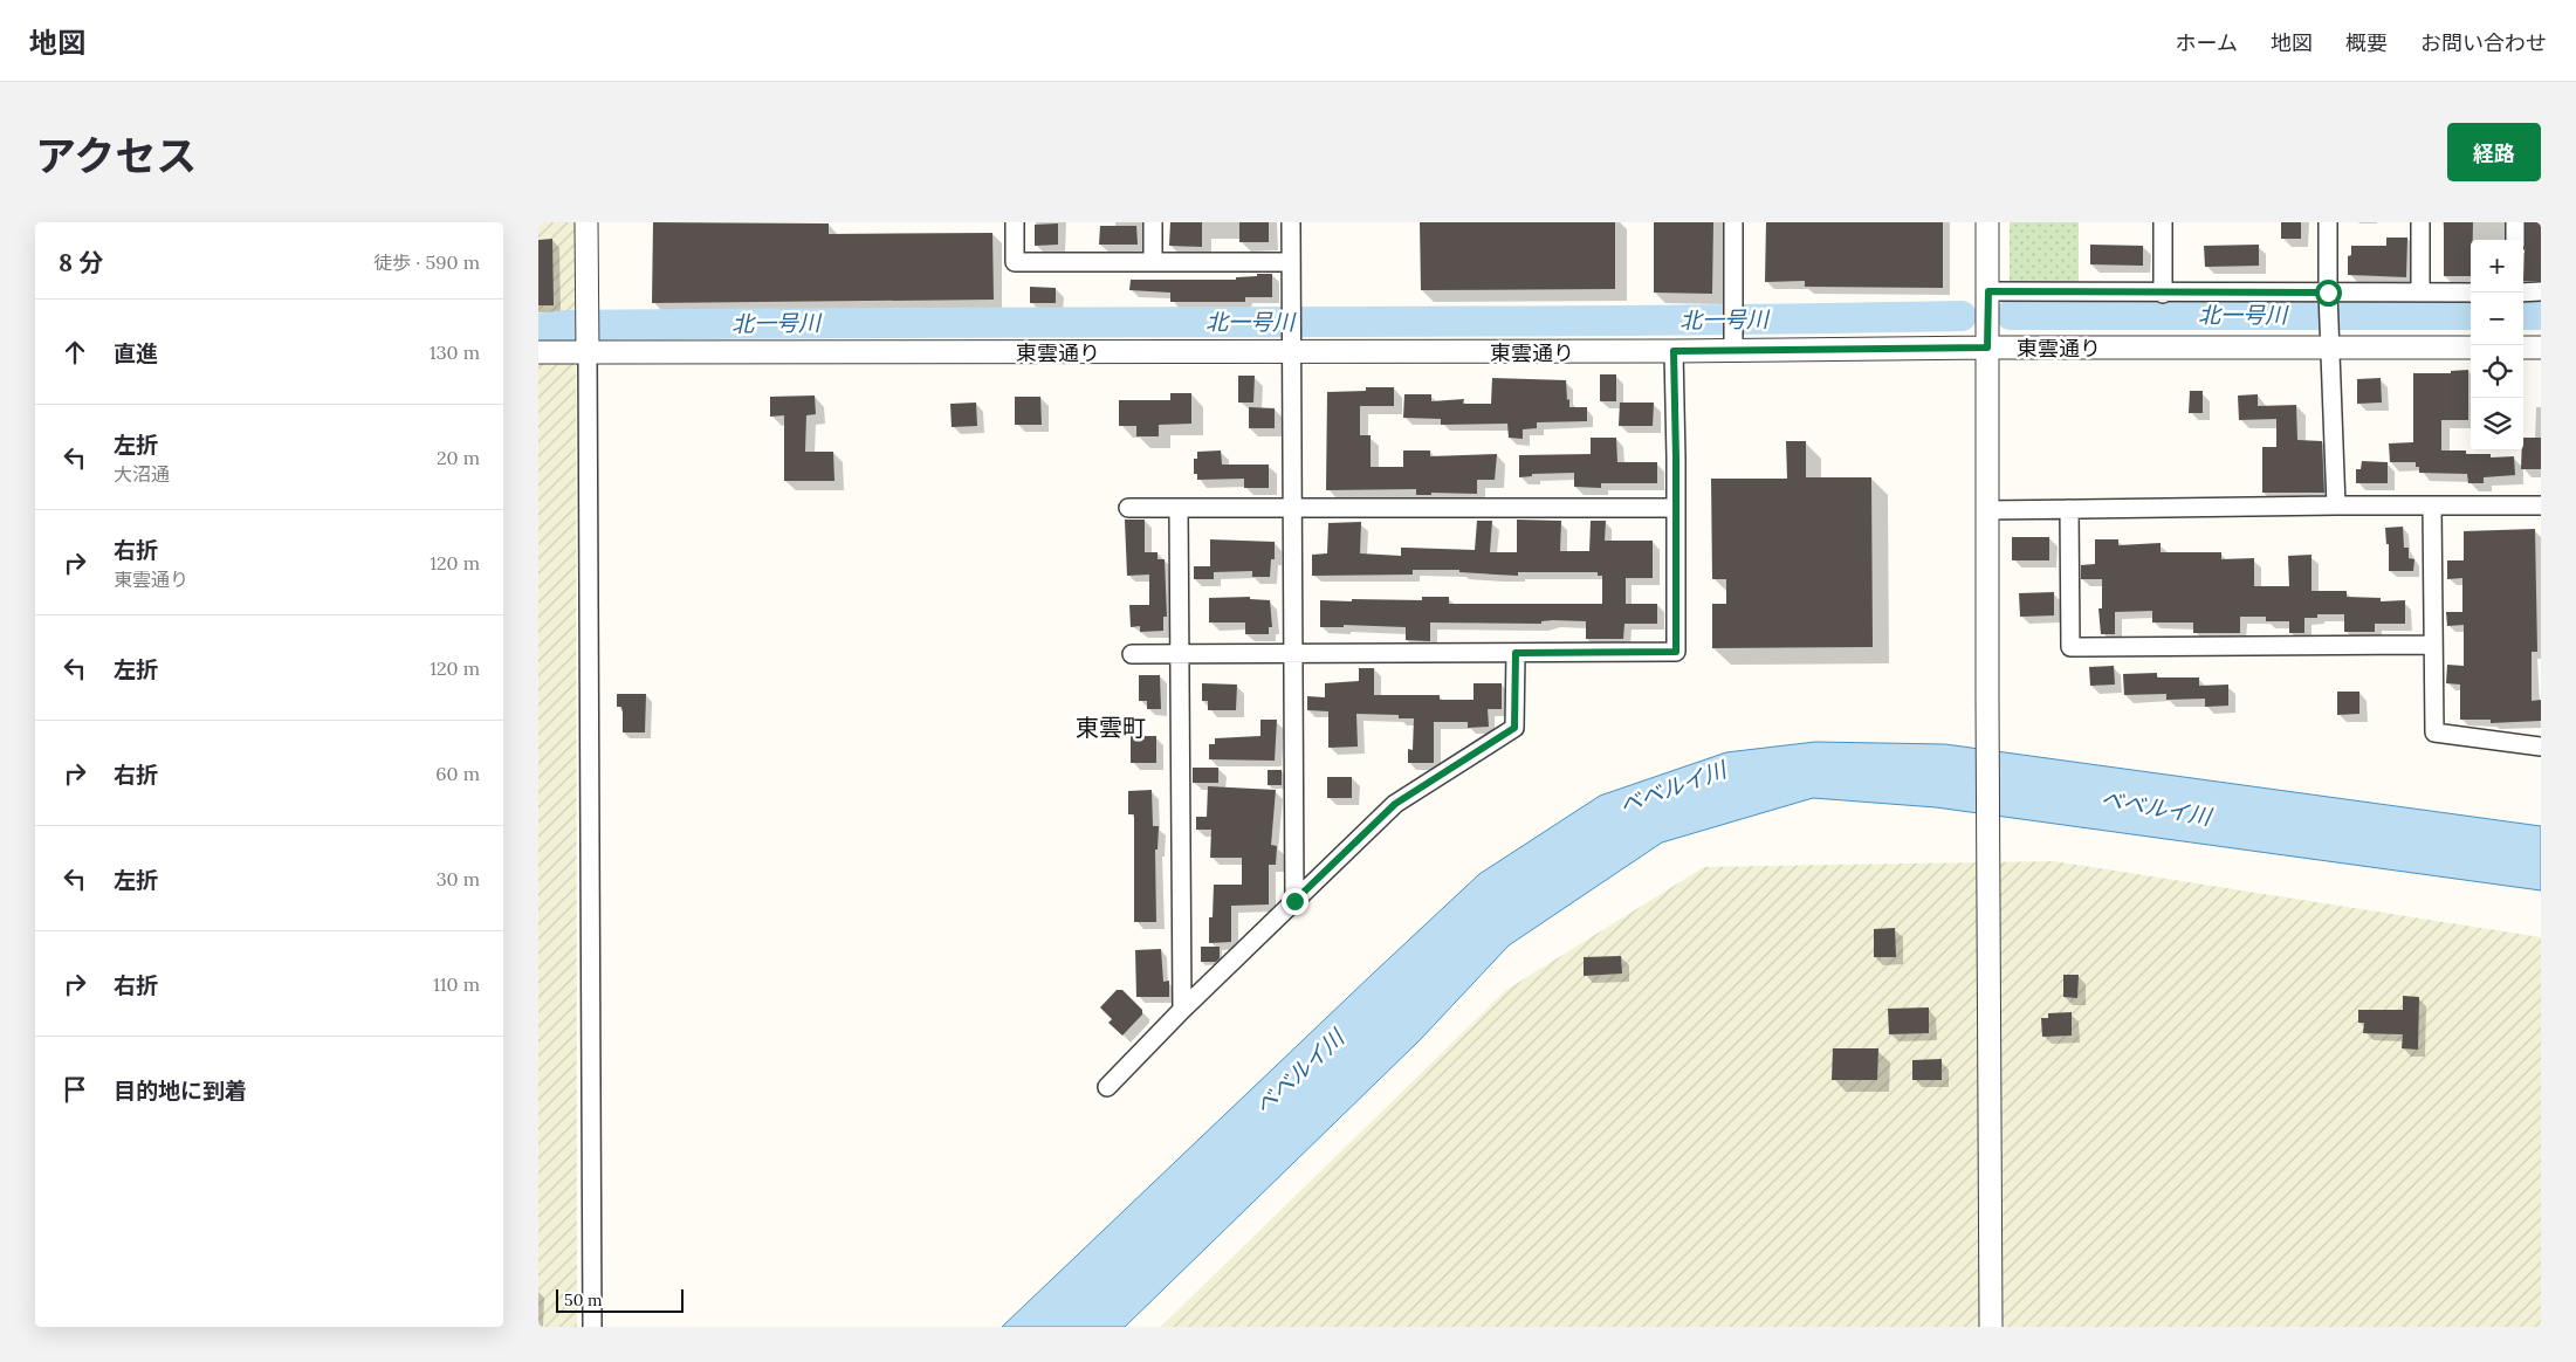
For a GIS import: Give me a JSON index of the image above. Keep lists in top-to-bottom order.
{
  "streets": {
    "street": ["東雲通り"]
  },
  "districts": ["東雲町"],
  "water": ["北一号川", "ベベルイ川"],
  "scale_bar": "50 m",
  "page": {
    "header": "地図",
    "nav": [
      "ホーム",
      "地図",
      "概要",
      "お問い合わせ"
    ],
    "title": "アクセス",
    "buttons": "経路",
    "heading": ["8 分", "徒歩 · 590 m"],
    "map_buttons": ["+", "−"],
    "list": [
      ["直進", "130 m"],
      ["左折", "大沼通", "20 m"],
      ["右折", "東雲通り", "120 m"],
      ["左折", "120 m"],
      ["右折", "60 m"],
      ["左折", "30 m"],
      ["右折", "110 m"],
      "目的地に到着"
    ],
    "scale": "50 m"
  }
}
